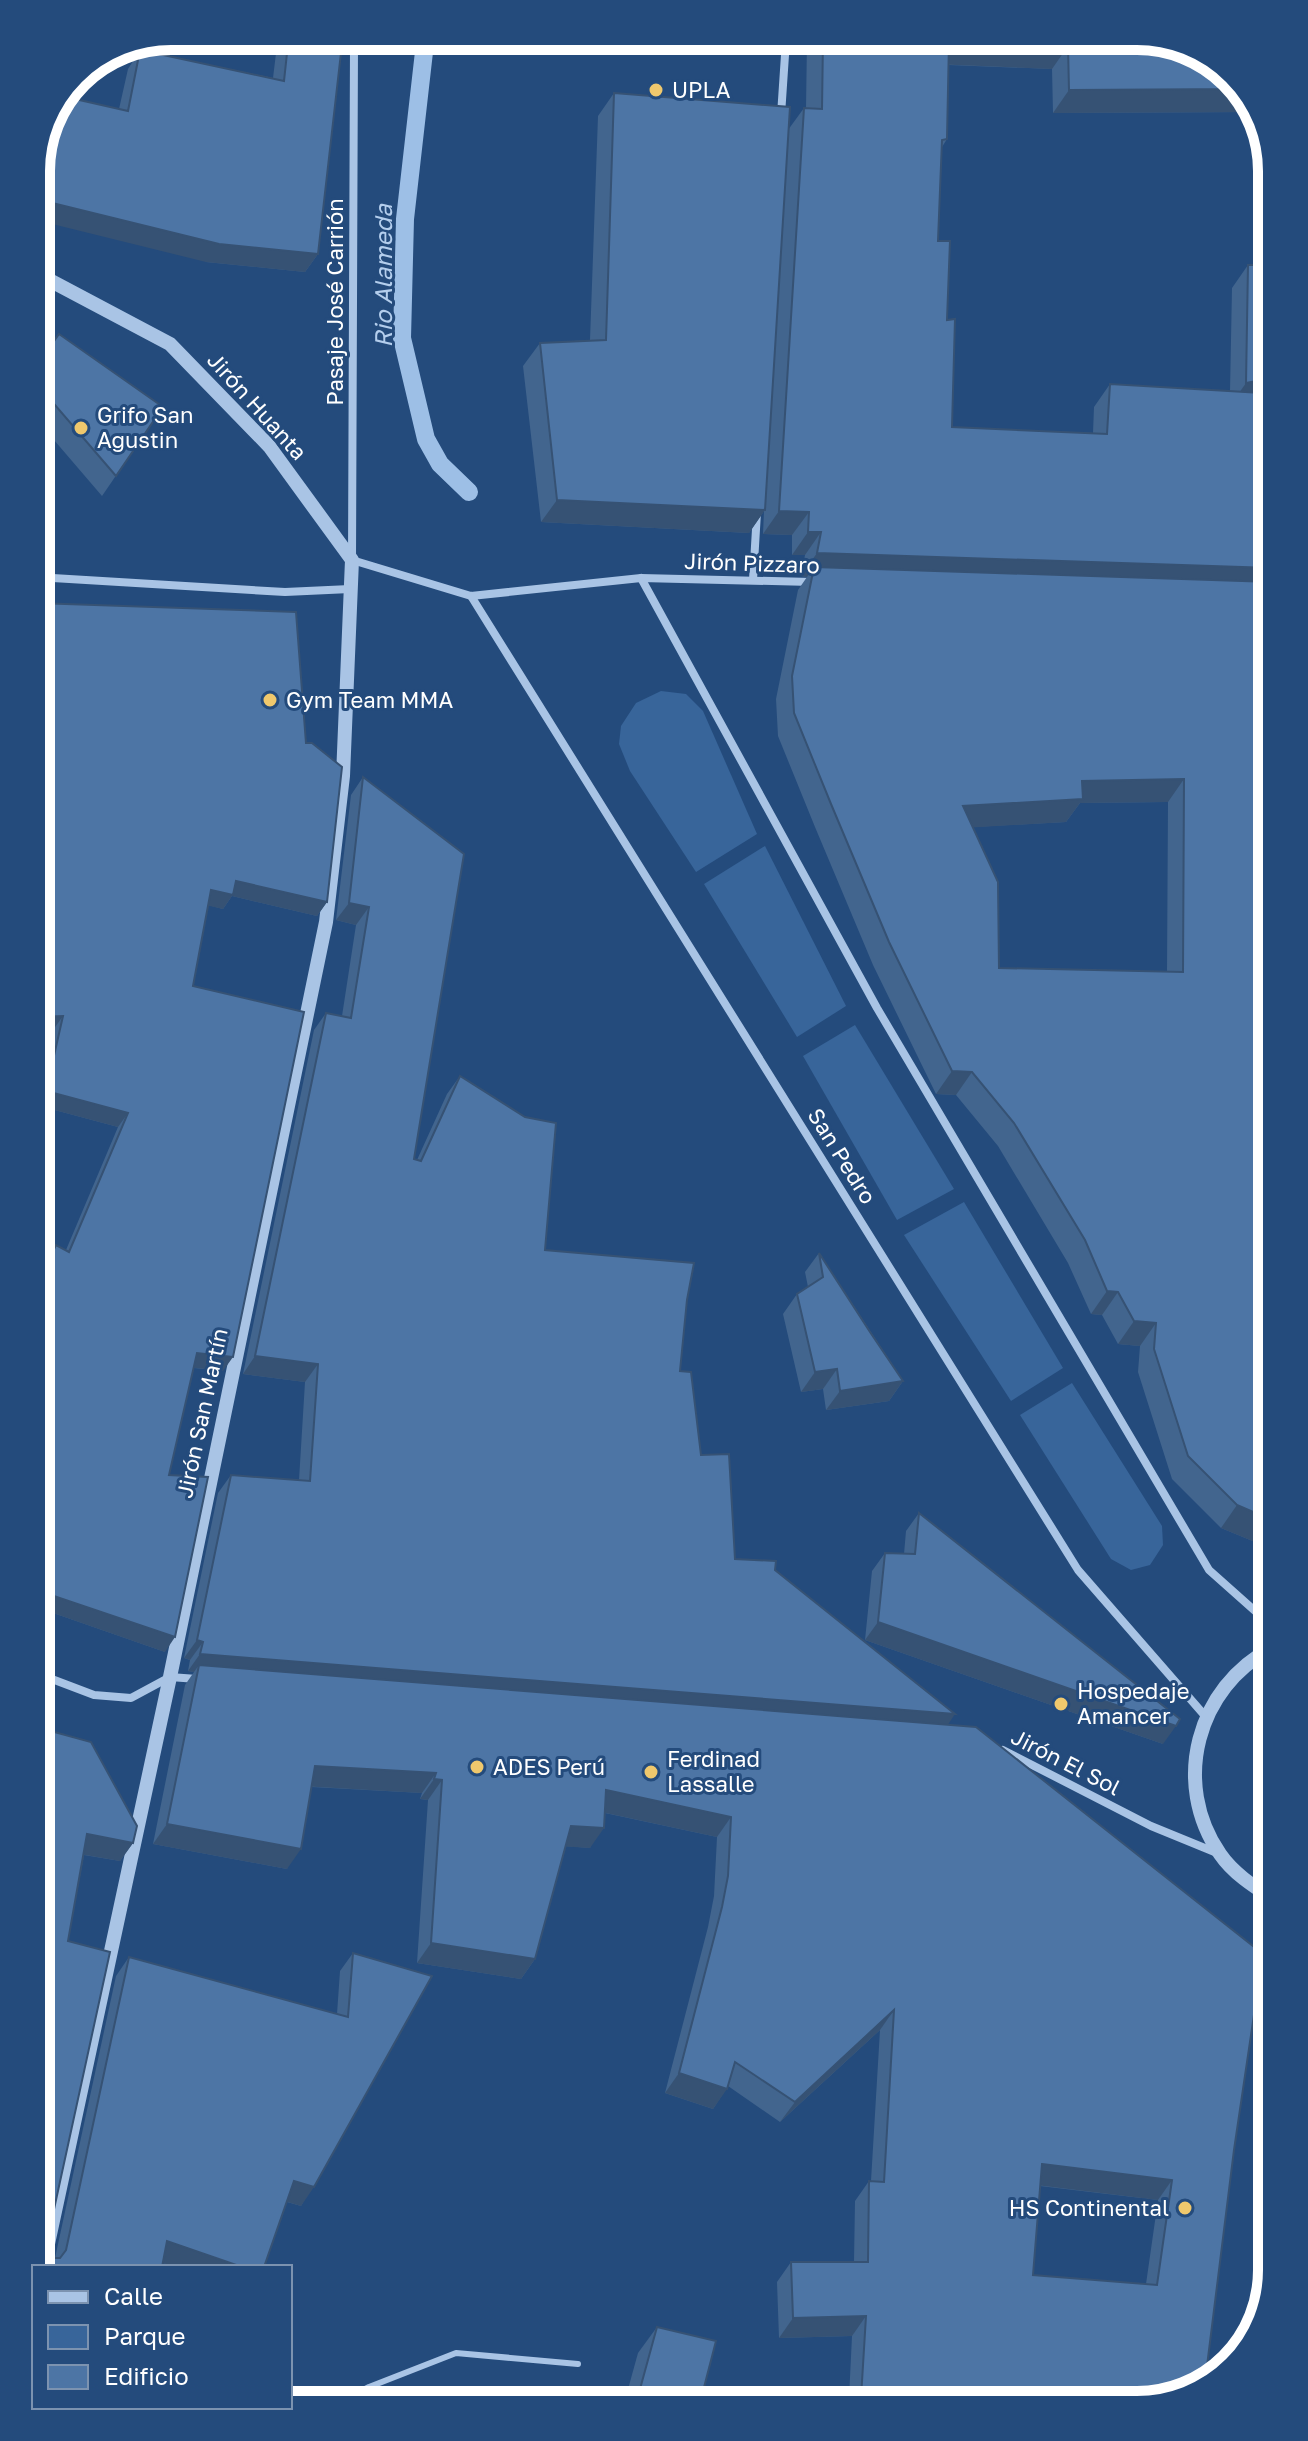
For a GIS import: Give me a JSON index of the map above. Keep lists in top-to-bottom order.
{
  "streets": {
    "street": [
      "Pasaje José Carrión",
      "Jirón Huanta",
      "Jirón Pizzaro",
      "San Pedro",
      "Jirón San Martín",
      "Jirón El Sol"
    ]
  },
  "crossings": [
    ["Pasaje José Carrión", "Jirón Huanta"],
    ["Pasaje José Carrión", "Jirón San Martín"],
    ["Jirón Huanta", "Jirón San Martín"],
    ["Jirón Pizzaro", "San Pedro"]
  ],
  "water": ["Rio Alameda"],
  "places": [
    "UPLA",
    "Grifo San Agustin",
    "Gym Team MMA",
    "Hospedaje Amancer",
    "ADES Perú",
    "Ferdinad Lassalle",
    "HS Continental"
  ],
  "legend": ["Calle", "Parque", "Edificio"]
}
